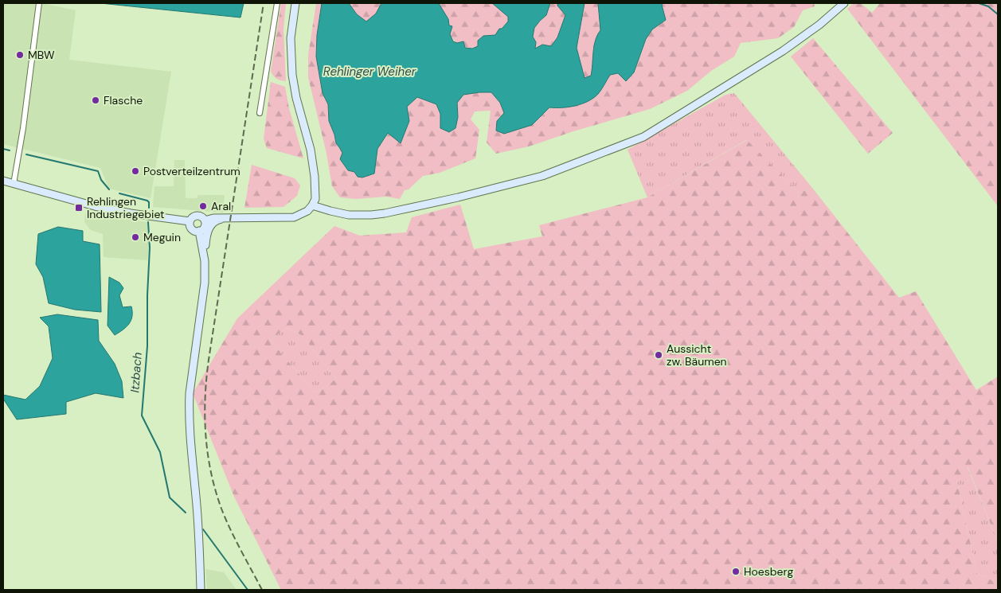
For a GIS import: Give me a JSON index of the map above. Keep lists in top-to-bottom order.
{
  "water": ["Rehlinger Weiher", "Itzbach"],
  "places": {
    "other": [
      "MBW",
      "Flasche",
      "Postverteilzentrum",
      "Aral",
      "Meguin",
      "Aussicht zw. Bäumen",
      "Hoesberg"
    ],
    "transit": ["Rehlingen Industriegebiet"]
  }
}
